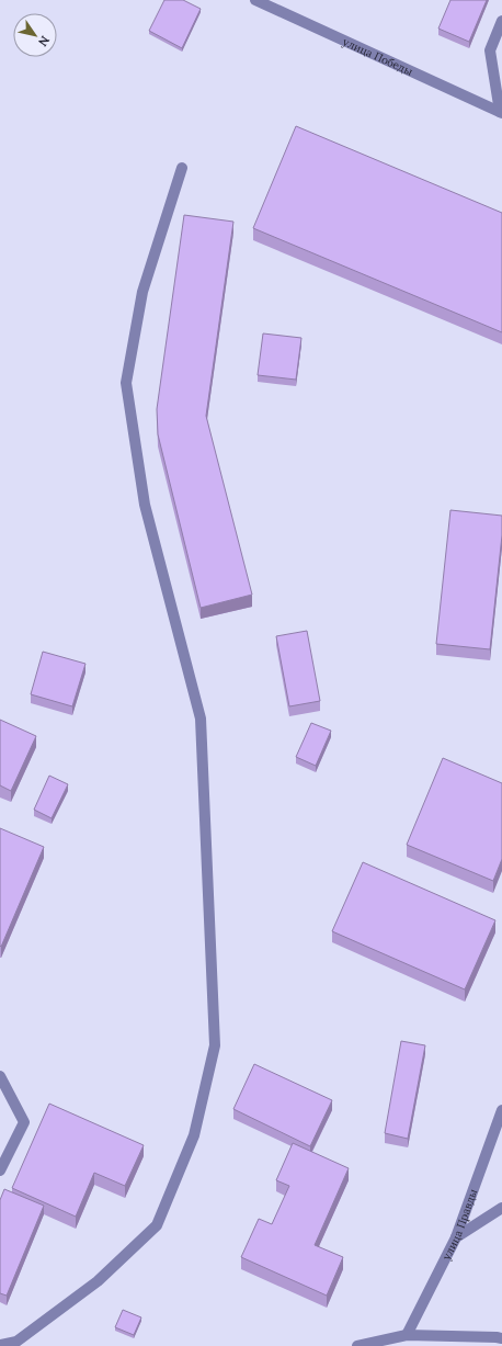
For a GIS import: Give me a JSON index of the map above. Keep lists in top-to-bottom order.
{
  "streets": {
    "street": ["улица Победы", "улица Правды"]
  },
  "north": "bottom right"
}
